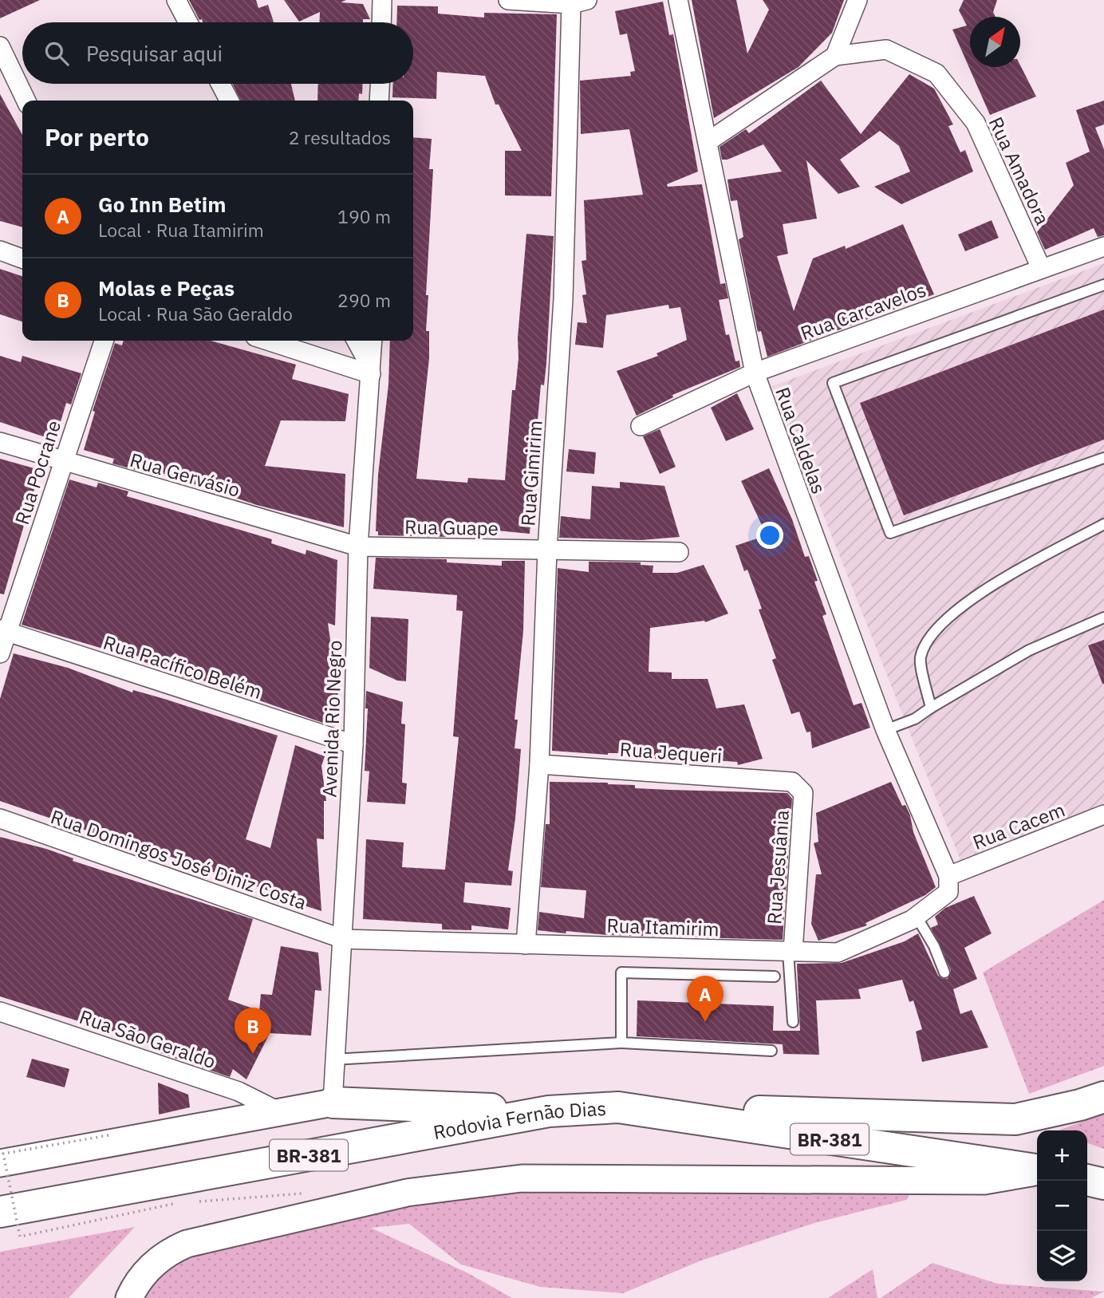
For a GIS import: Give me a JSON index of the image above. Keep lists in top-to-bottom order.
{
  "streets": {
    "highway": ["Rodovia Fernão Dias", "BR-381"],
    "street": [
      "Rua Amadora",
      "Rua Carcavelos",
      "Rua Caldelas",
      "Rua Pocrane",
      "Rua Gimirim",
      "Rua Gervásio",
      "Rua Guape",
      "Rua Pacífico Belém",
      "Avenida Rio Negro",
      "Rua Jequeri",
      "Rua Cacem",
      "Rua Domingos José Diniz Costa",
      "Rua Jesuânia",
      "Rua Itamirim",
      "Rua São Geraldo"
    ]
  },
  "crossings": [
    ["Rua Amadora", "Rua Carcavelos"],
    ["Rua Carcavelos", "Rua Caldelas"],
    ["Rua Caldelas", "Rua Cacem"],
    ["Rua Caldelas", "Rua Itamirim"],
    ["Rua Pocrane", "Rua Gervásio"],
    ["Rua Pocrane", "Rua Pacífico Belém"],
    ["Rua Gimirim", "Rua Guape"],
    ["Rua Gimirim", "Rua Jequeri"],
    ["Rua Gimirim", "Rua Itamirim"],
    ["Rua Gervásio", "Rua Guape"],
    ["Rua Gervásio", "Avenida Rio Negro"],
    ["Rua Guape", "Avenida Rio Negro"],
    ["Rua Pacífico Belém", "Avenida Rio Negro"],
    ["Avenida Rio Negro", "Rua Domingos José Diniz Costa"],
    ["Avenida Rio Negro", "Rua Itamirim"],
    ["Avenida Rio Negro", "BR-381"],
    ["Rua Jequeri", "Rua Jesuânia"],
    ["Rua Cacem", "Rua Itamirim"],
    ["Rua Domingos José Diniz Costa", "Rua Itamirim"],
    ["Rua Jesuânia", "Rua Itamirim"],
    ["Rua São Geraldo", "BR-381"],
    ["Rodovia Fernão Dias", "BR-381"]
  ],
  "north": "top right",
  "page": {
    "search": "Pesquisar aqui",
    "heading": ["Por perto", "2 resultados"],
    "list": [
      {
        "mark": "A",
        "name": "Go Inn Betim",
        "note": "Local · Rua Itamirim",
        "value": "190 m"
      },
      {
        "mark": "B",
        "name": "Molas e Peças",
        "note": "Local · Rua São Geraldo",
        "value": "290 m"
      }
    ],
    "pins": ["A", "B"],
    "map_buttons": ["+", "−"]
  }
}
